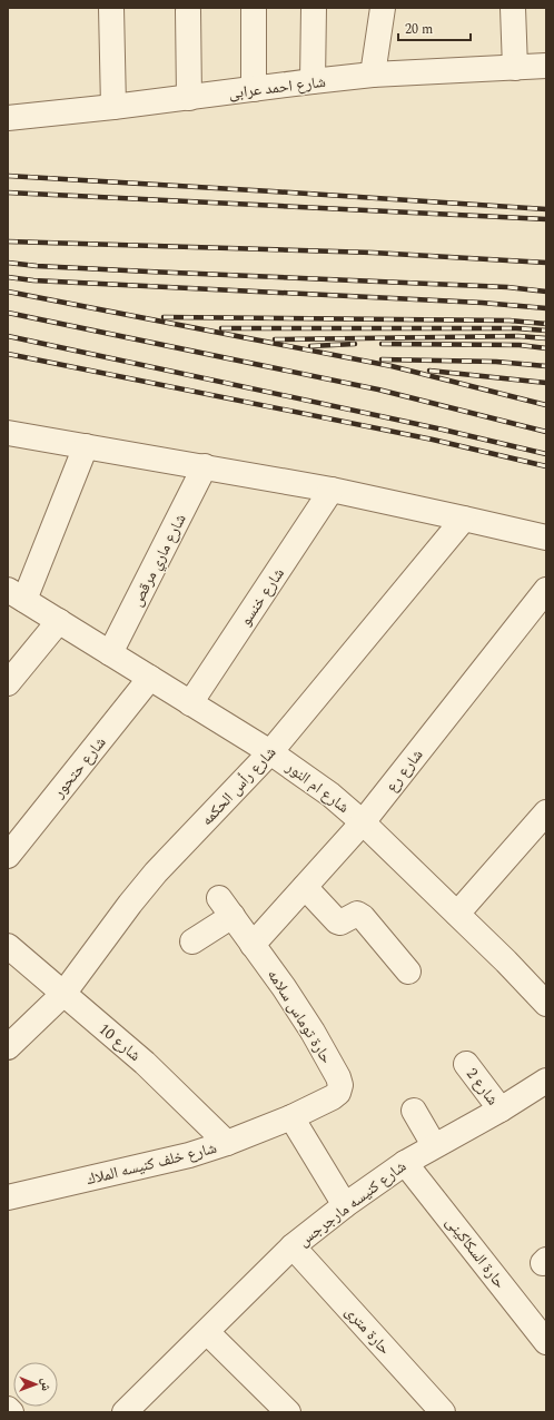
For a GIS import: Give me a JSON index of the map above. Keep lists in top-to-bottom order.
{
  "streets": {
    "street": [
      "شارع احمد عرابى",
      "شارع ماري مرقص",
      "شارع خنسو",
      "شارع حتحور",
      "شارع رع",
      "شارع رأس الحكمه",
      "شارع ام النور",
      "حارة توماس سلامه",
      "شارع 10",
      "شارع 2",
      "شارع خلف كنيسه الملاك",
      "شارع كنيسه مارجرجس",
      "حارة السكاكينى",
      "حارة مترى"
    ]
  },
  "crossings": [
    ["شارع ماري مرقص", "شارع ام النور"],
    ["شارع خنسو", "شارع ام النور"],
    ["شارع حتحور", "شارع ام النور"],
    ["شارع رع", "شارع ام النور"],
    ["شارع رع", "حارة توماس سلامه"],
    ["شارع رأس الحكمه", "شارع ام النور"],
    ["شارع رأس الحكمه", "شارع 10"],
    ["حارة توماس سلامه", "شارع خلف كنيسه الملاك"],
    ["شارع 10", "شارع خلف كنيسه الملاك"],
    ["شارع 2", "شارع كنيسه مارجرجس"],
    ["شارع كنيسه مارجرجس", "حارة السكاكينى"],
    ["شارع كنيسه مارجرجس", "حارة مترى"]
  ],
  "scale_bar": "20 m",
  "north": "right"
}
